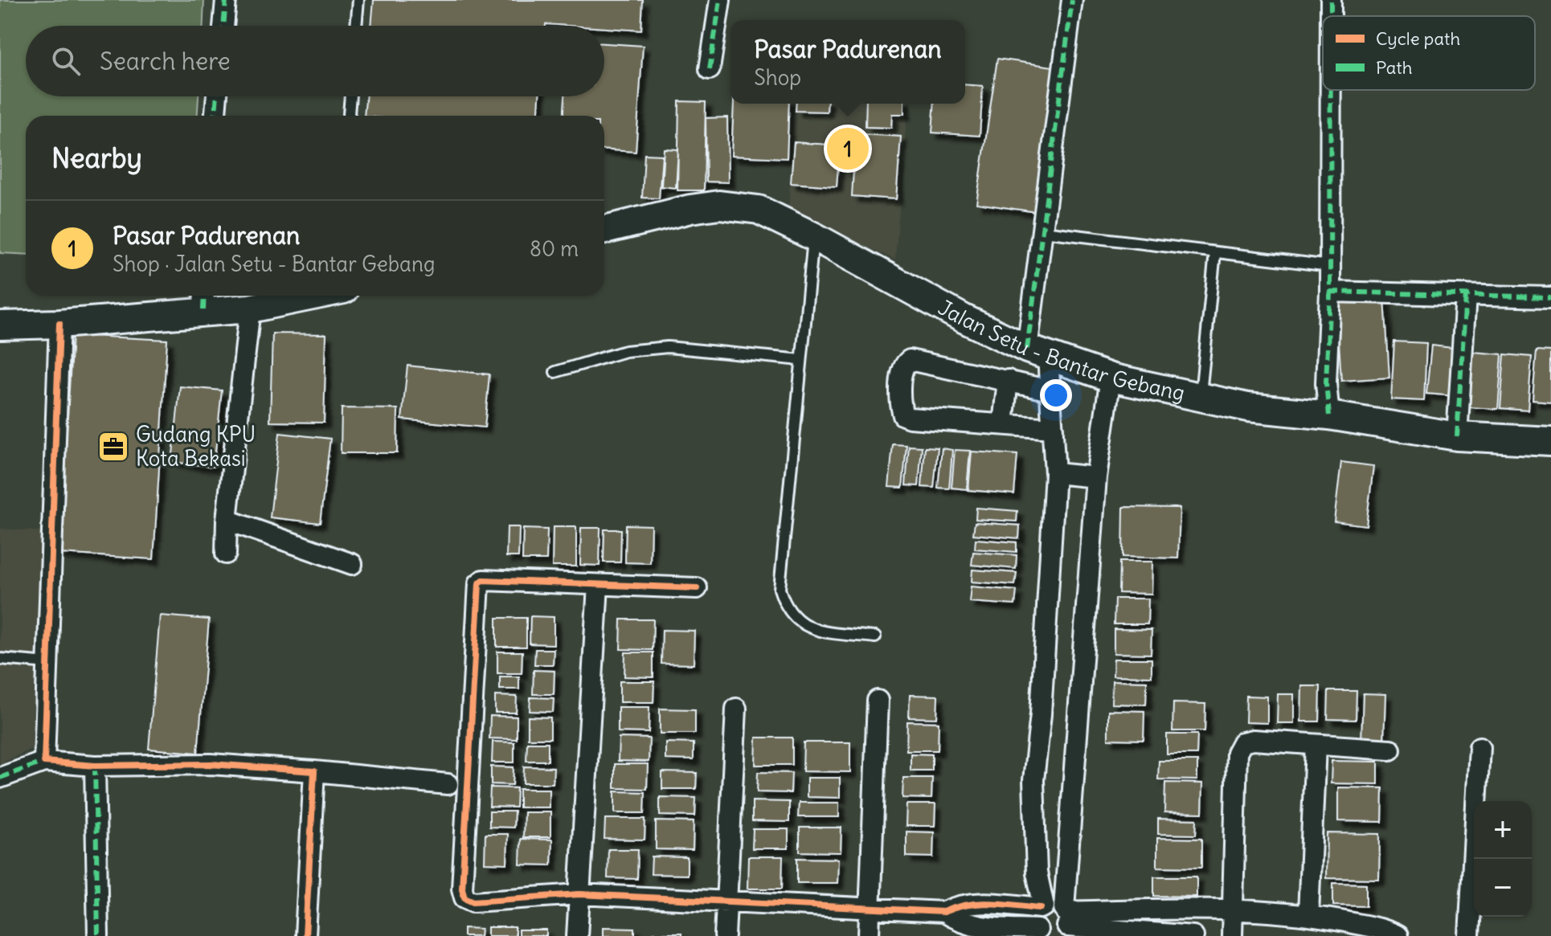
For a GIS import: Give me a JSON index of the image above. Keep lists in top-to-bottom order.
{
  "streets": {
    "main road": ["Jalan Setu - Bantar Gebang"]
  },
  "places": {
    "office": ["Gudang KPU Kota Bekasi"]
  },
  "legend": ["Cycle path", "Path"],
  "page": {
    "popup": ["Pasar Padurenan", "Shop"],
    "search": "Search here",
    "heading": "Nearby",
    "pins": "1",
    "list": [
      {
        "mark": "1",
        "name": "Pasar Padurenan",
        "note": "Shop · Jalan Setu - Bantar Gebang",
        "value": "80 m"
      }
    ],
    "map_buttons": ["+", "−"]
  }
}
